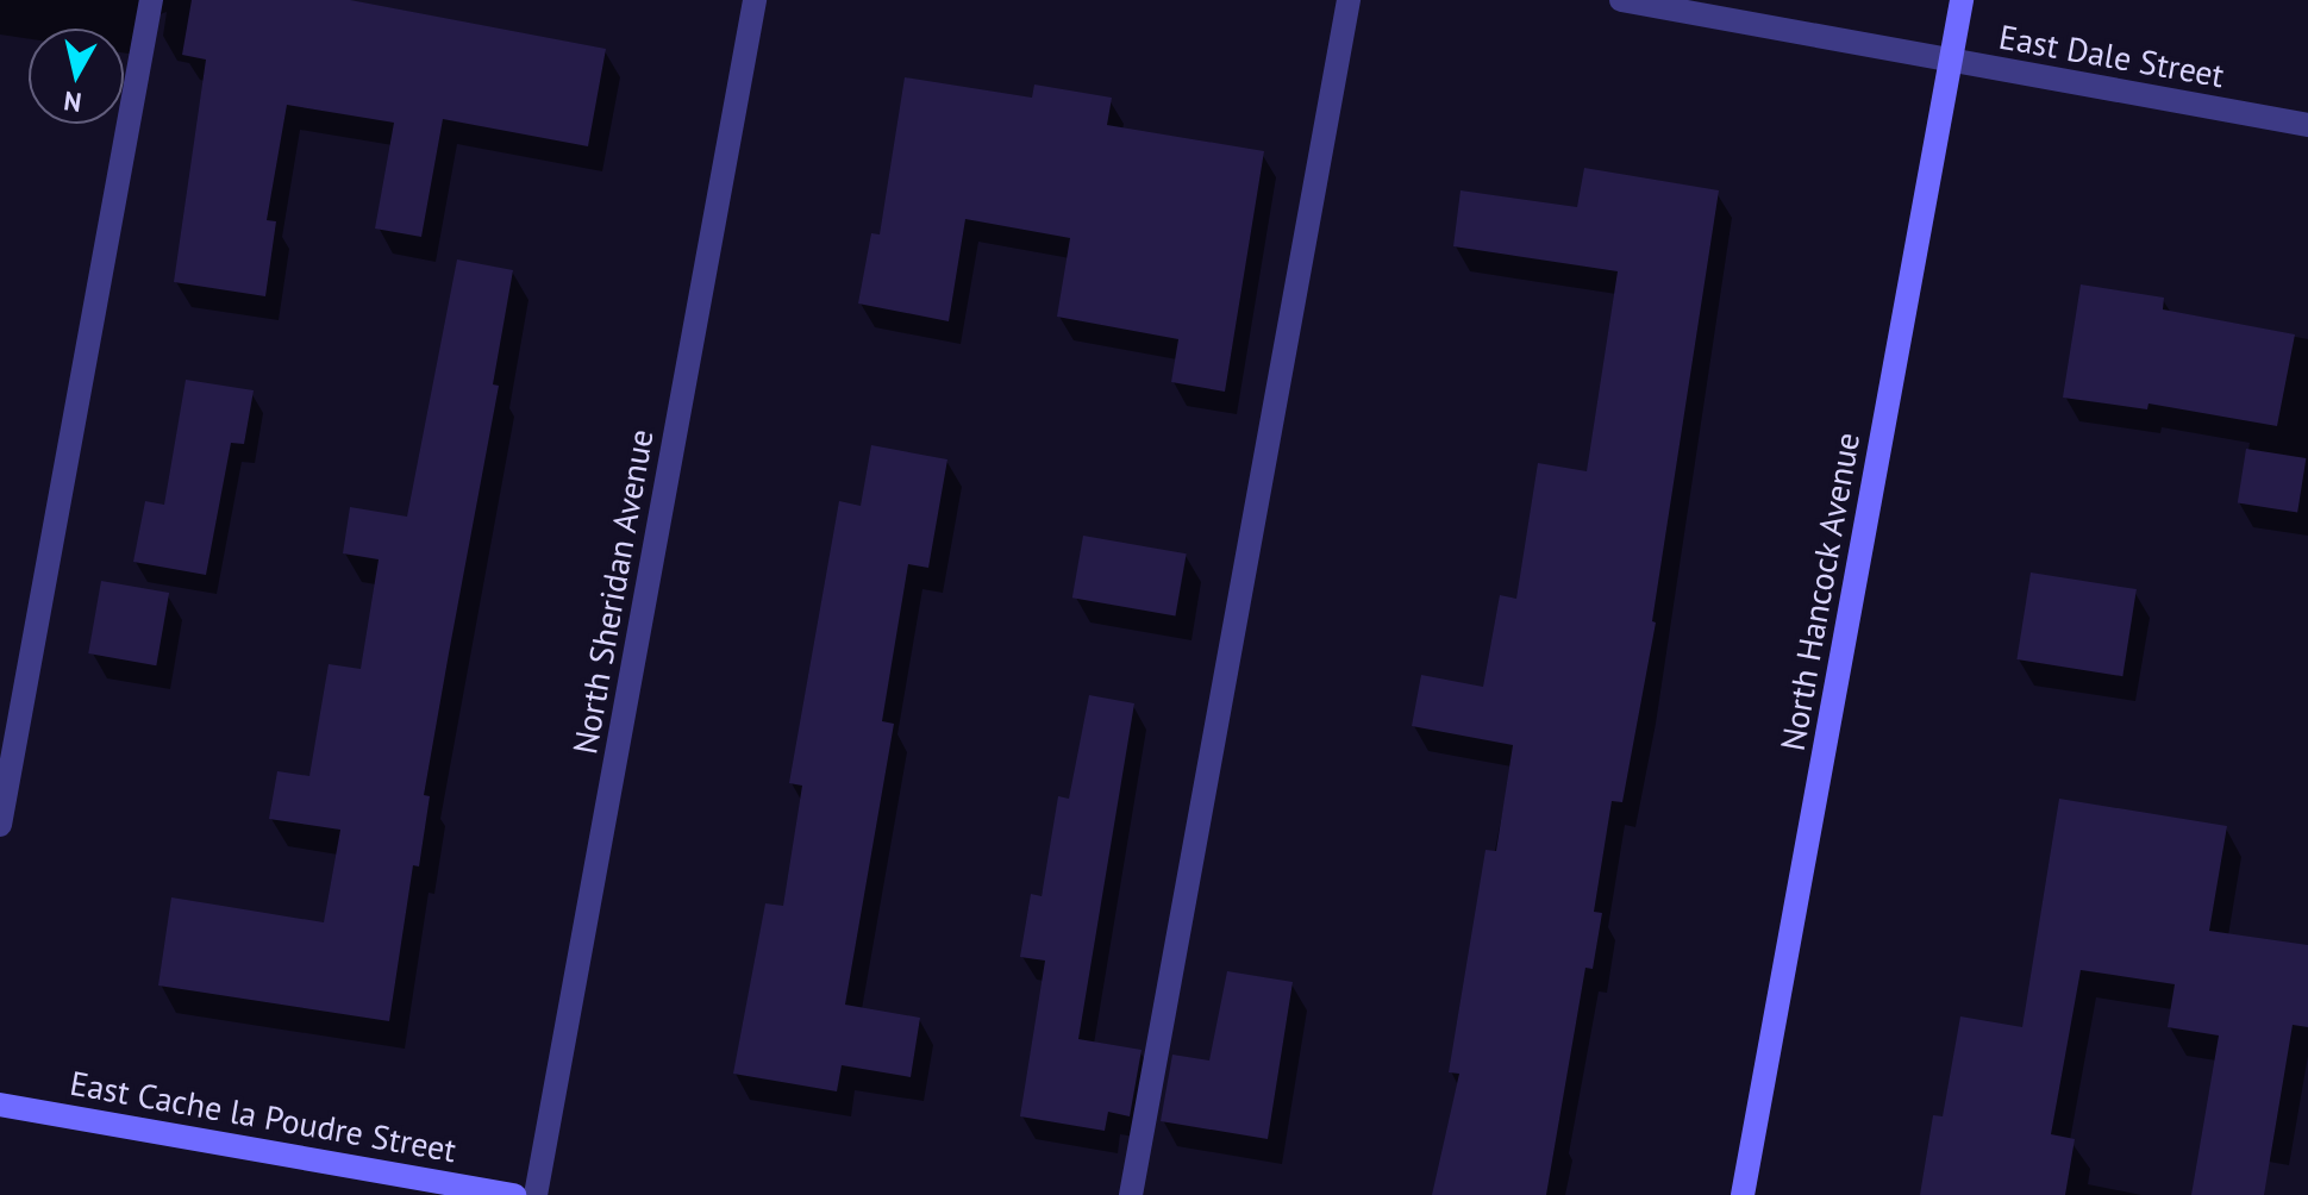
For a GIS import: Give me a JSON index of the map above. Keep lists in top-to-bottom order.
{
  "streets": {
    "main road": ["North Hancock Avenue", "East Cache la Poudre Street"],
    "street": ["East Dale Street", "North Sheridan Avenue"]
  },
  "crossings": [
    ["East Dale Street", "North Hancock Avenue"]
  ],
  "north": "bottom"
}
